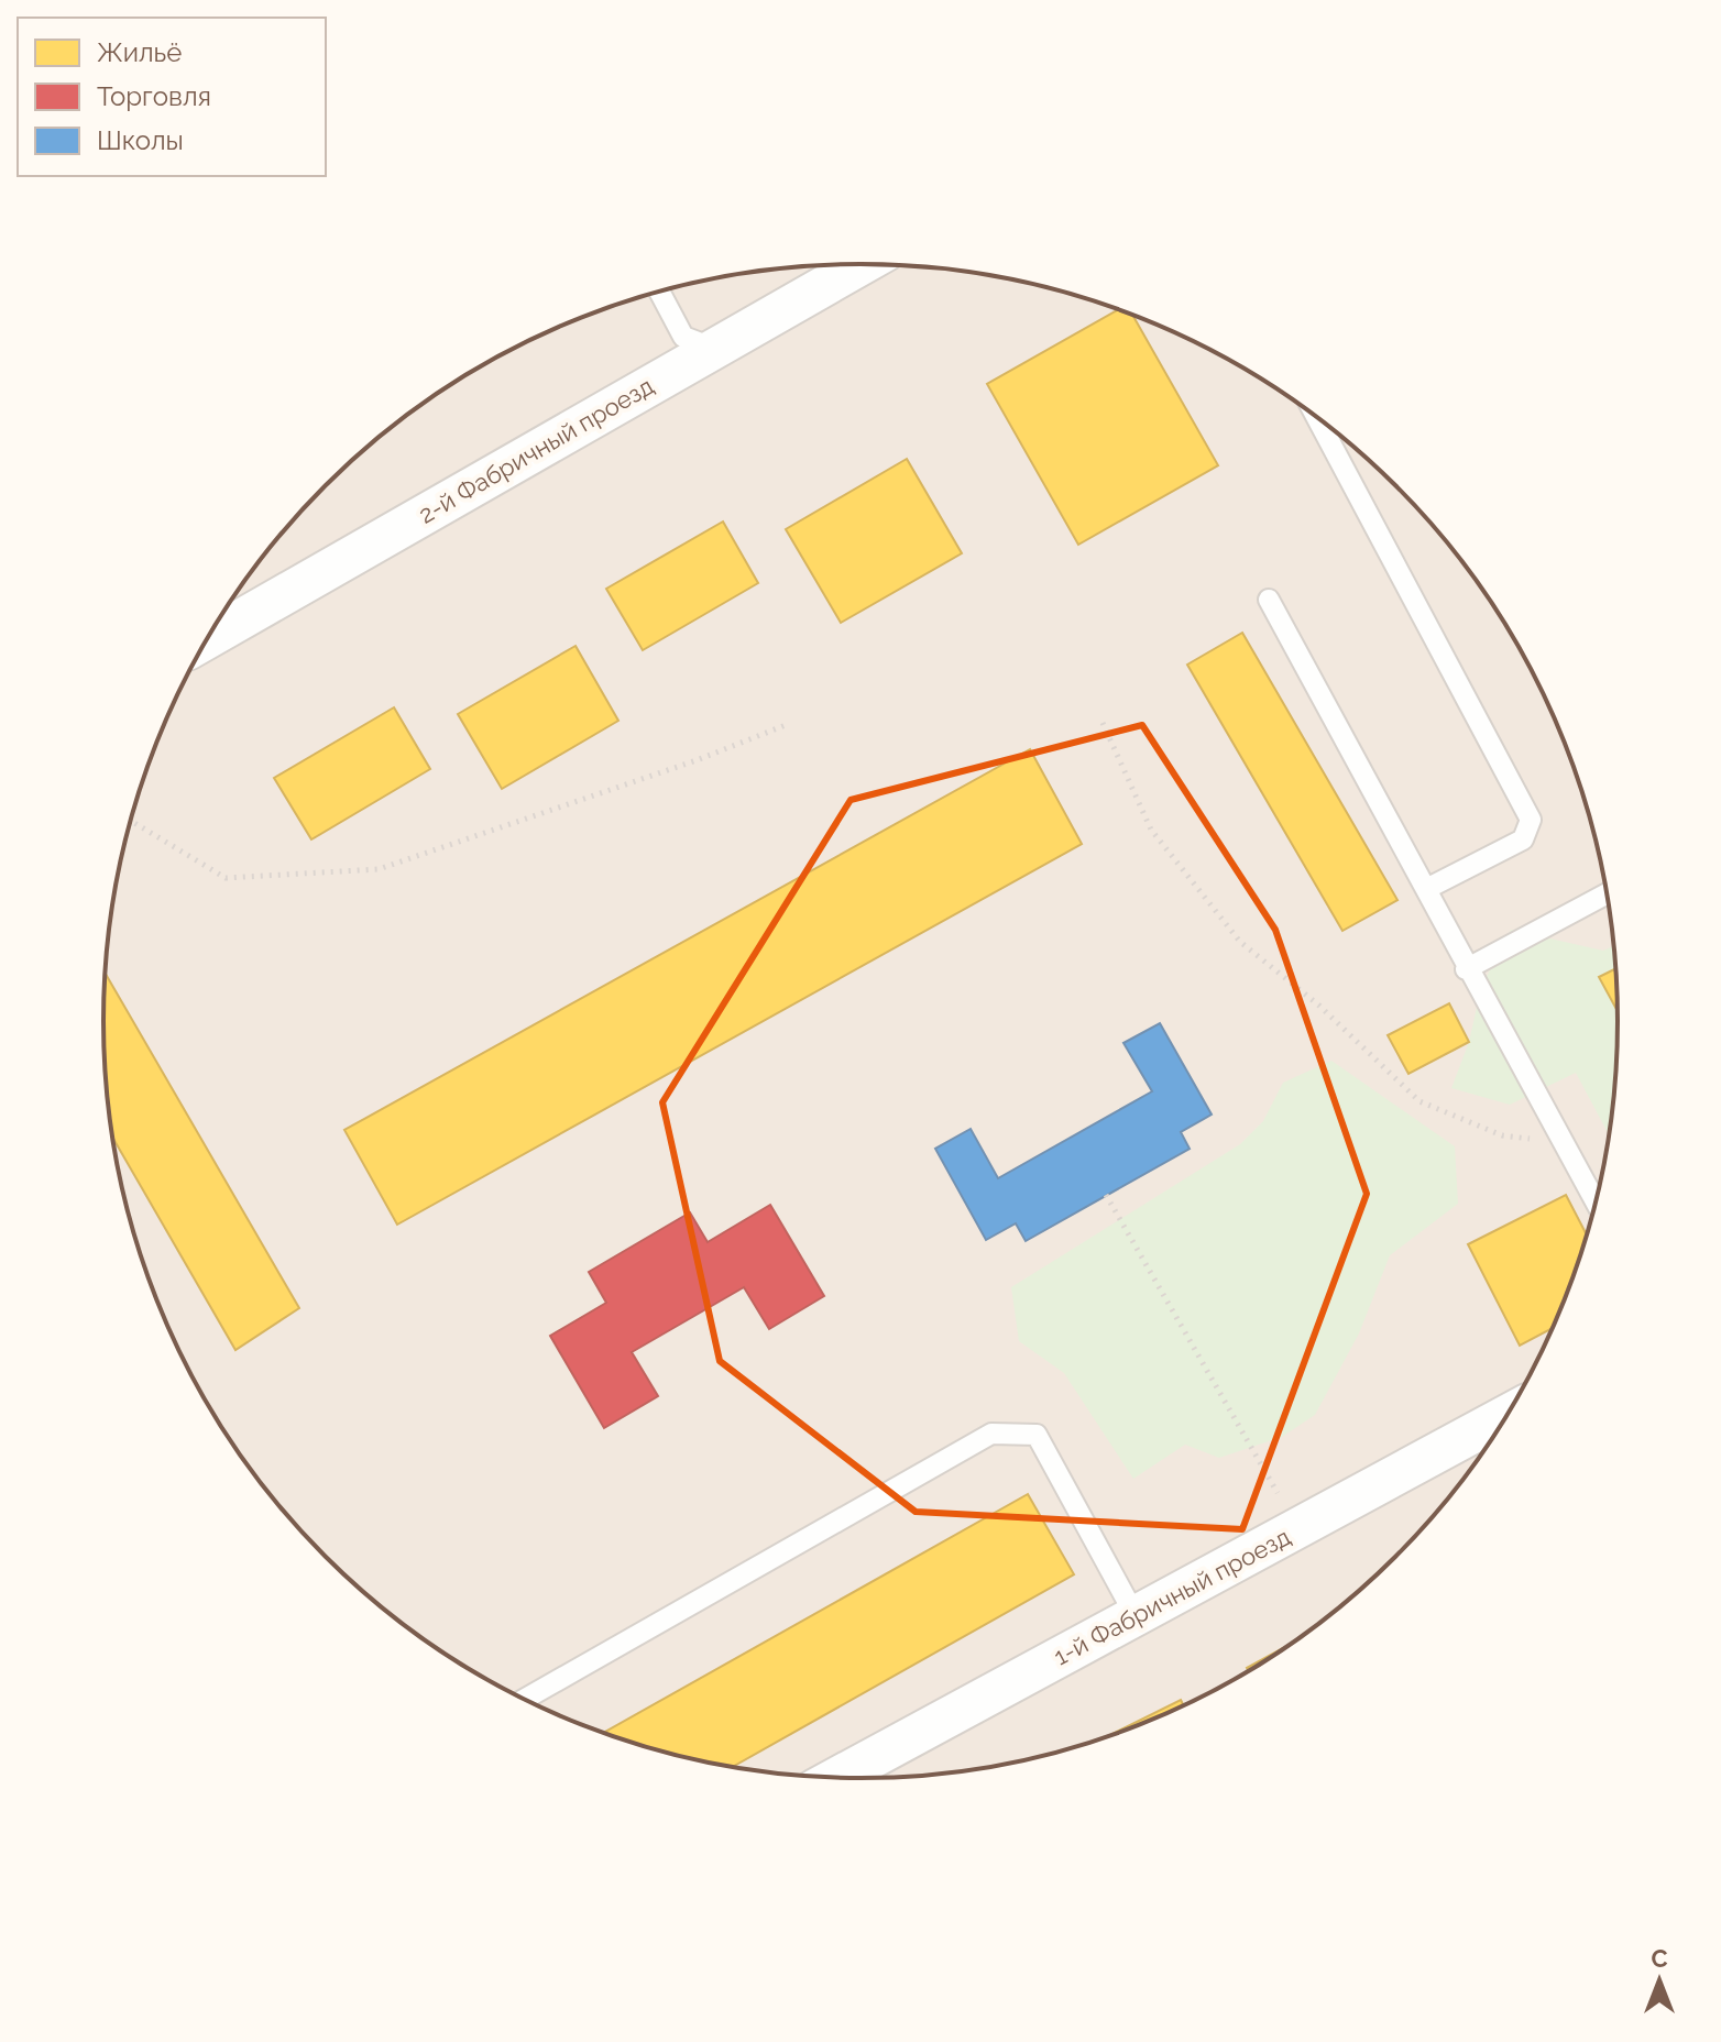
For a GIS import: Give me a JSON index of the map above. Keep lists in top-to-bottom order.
{
  "streets": {
    "street": ["2-й Фабричный проезд", "1-й Фабричный проезд"]
  },
  "legend": ["Жильё", "Торговля", "Школы"],
  "north": "top"
}
